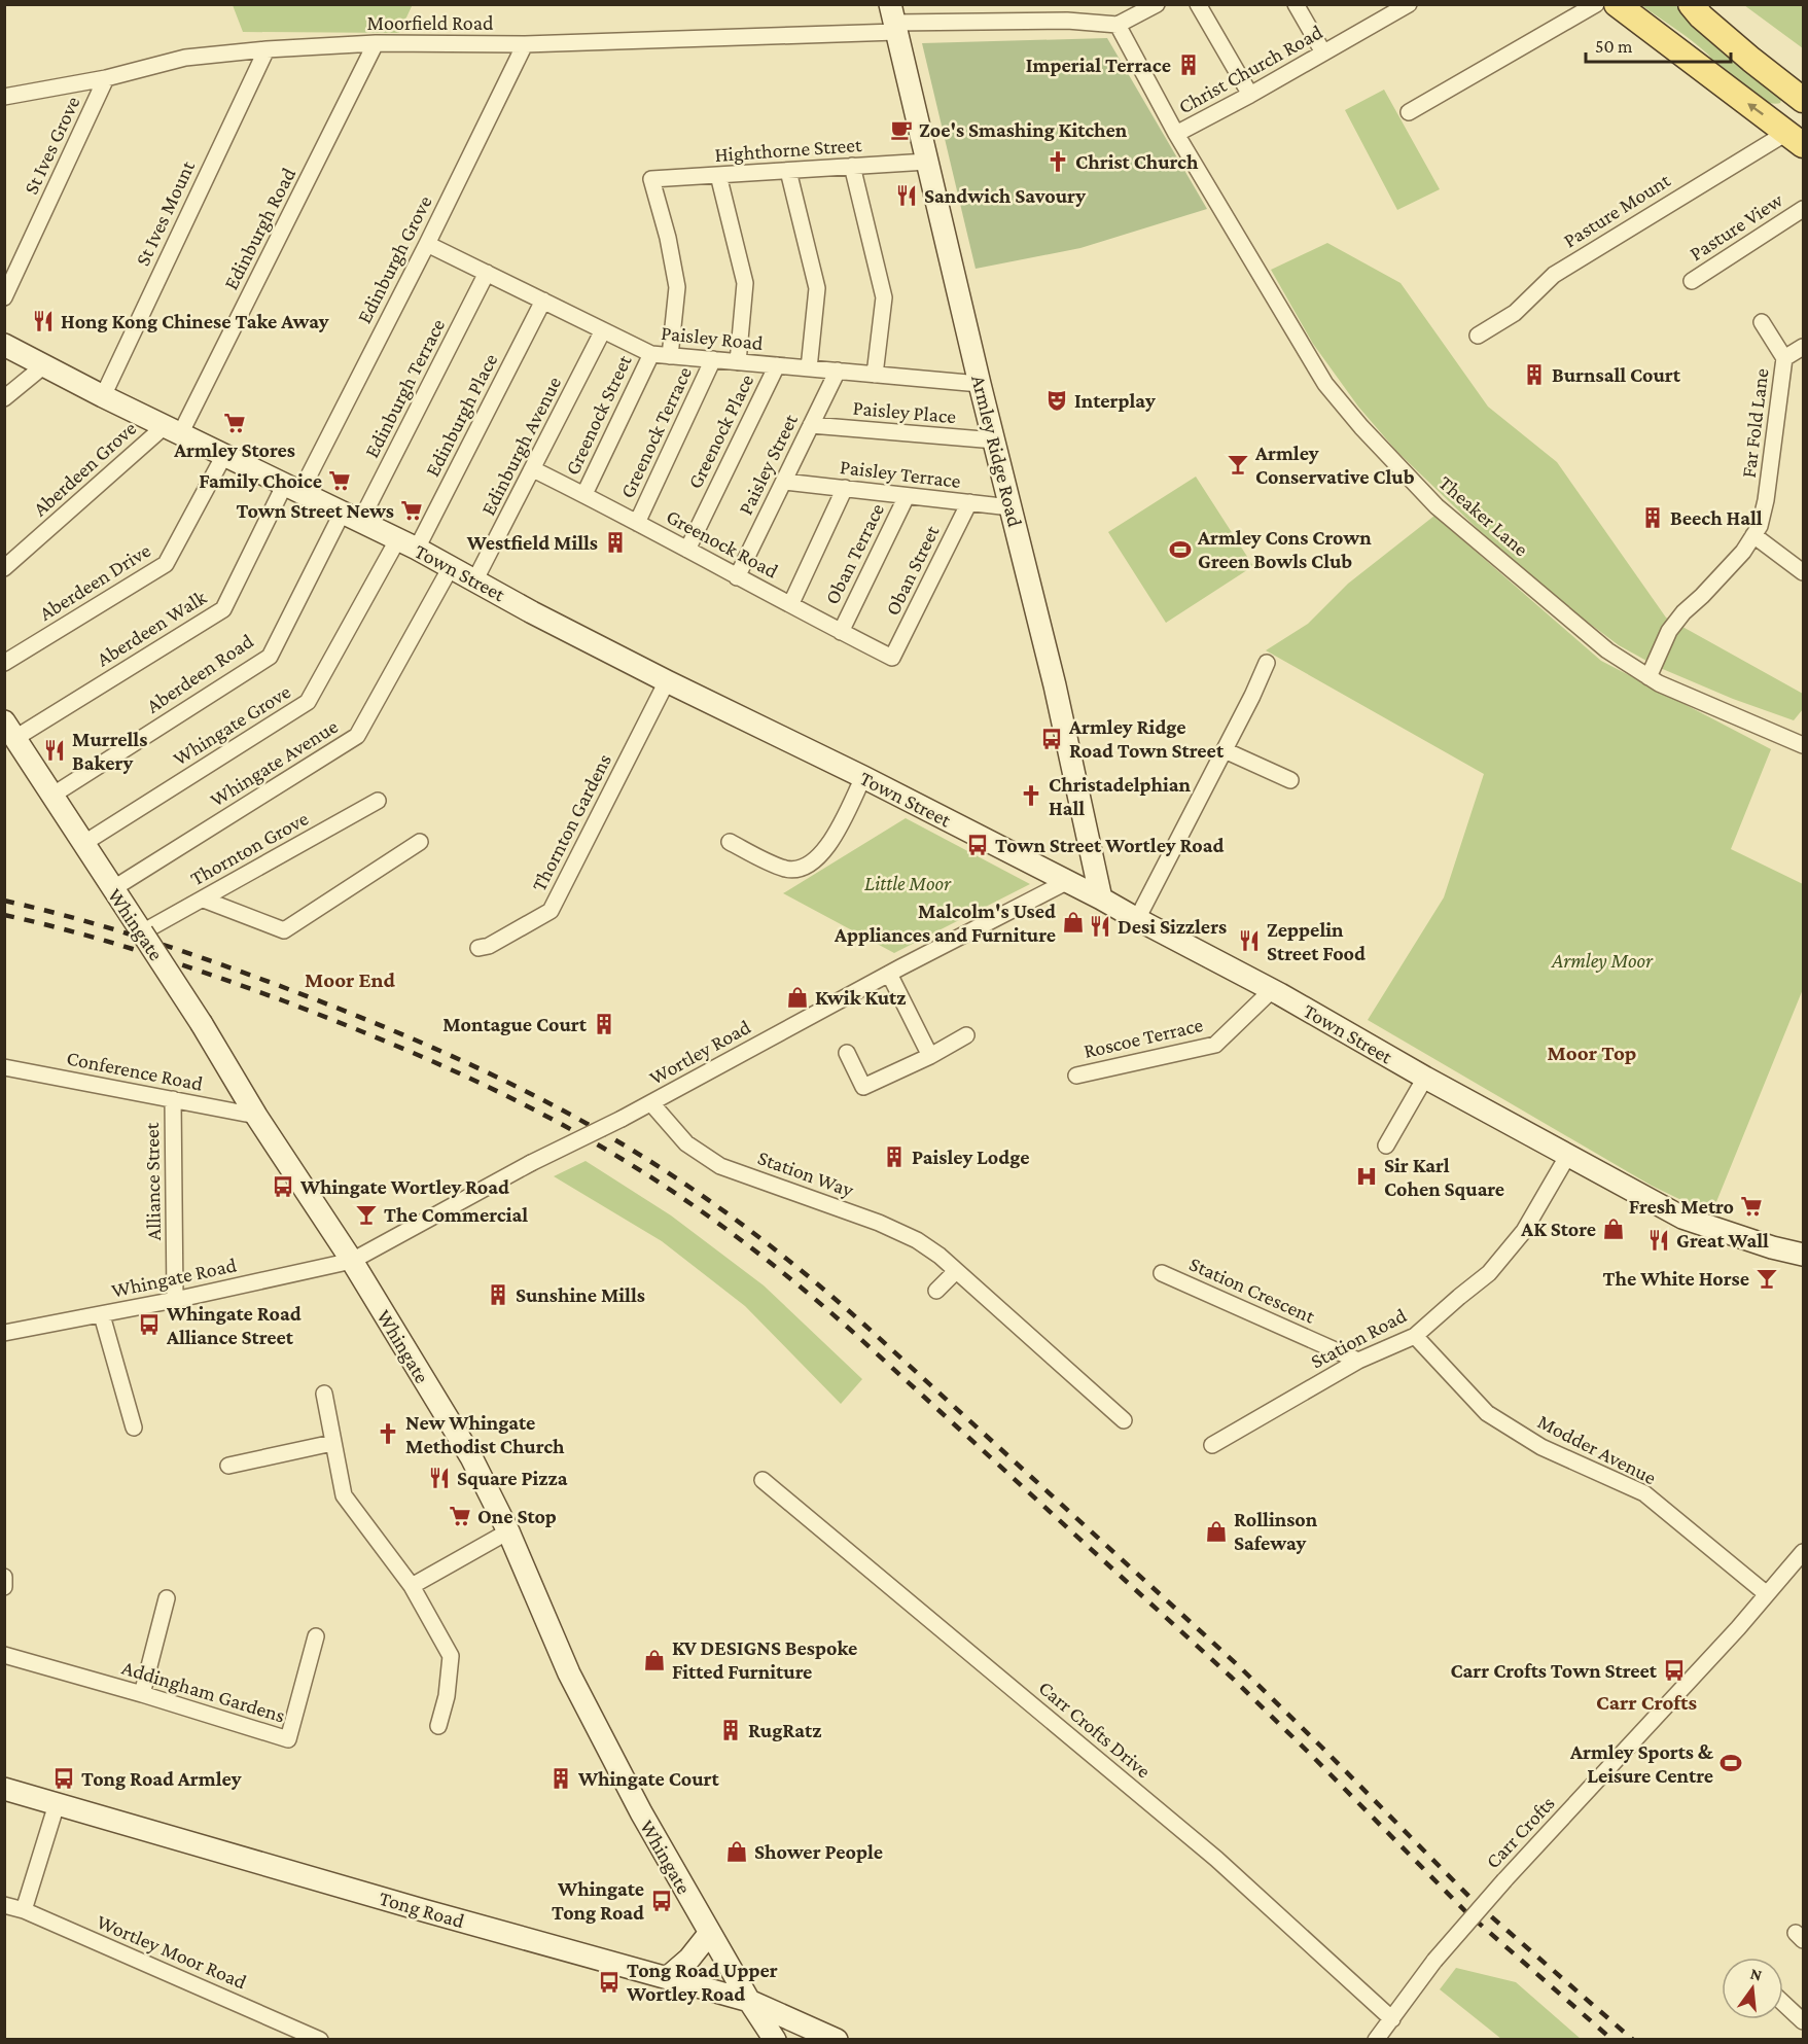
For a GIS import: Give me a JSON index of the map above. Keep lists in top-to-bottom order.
{
  "streets": {
    "street": [
      "Moorfield Road",
      "Christ Church Road",
      "St Ives Grove",
      "Highthorne Street",
      "Pasture Mount",
      "St Ives Mount",
      "Pasture View",
      "Edinburgh Road",
      "Edinburgh Grove",
      "Paisley Road",
      "Edinburgh Terrace",
      "Paisley Place",
      "Edinburgh Place",
      "Greenock Street",
      "Far Fold Lane",
      "Greenock Place",
      "Greenock Terrace",
      "Edinburgh Avenue",
      "Armley Ridge Road",
      "Paisley Street",
      "Aberdeen Grove",
      "Paisley Terrace",
      "Theaker Lane",
      "Greenock Road",
      "Oban Terrace",
      "Oban Street",
      "Town Street",
      "Aberdeen Drive",
      "Aberdeen Walk",
      "Aberdeen Road",
      "Whingate Grove",
      "Whingate Avenue",
      "Thornton Gardens",
      "Thornton Grove",
      "Whingate",
      "Roscoe Terrace",
      "Wortley Road",
      "Conference Road",
      "Station Way",
      "Alliance Street",
      "Whingate Road",
      "Station Crescent",
      "Station Road",
      "Modder Avenue",
      "Addingham Gardens",
      "Carr Crofts Drive",
      "Carr Crofts",
      "Tong Road",
      "Wortley Moor Road"
    ]
  },
  "crossings": [
    ["Moorfield Road", "St Ives Grove"],
    ["Moorfield Road", "St Ives Mount"],
    ["Moorfield Road", "Edinburgh Road"],
    ["Moorfield Road", "Edinburgh Grove"],
    ["Moorfield Road", "Armley Ridge Road"],
    ["Moorfield Road", "Theaker Lane"],
    ["Christ Church Road", "Theaker Lane"],
    ["Highthorne Street", "Paisley Road"],
    ["Highthorne Street", "Armley Ridge Road"],
    ["St Ives Mount", "Town Street"],
    ["Edinburgh Road", "Aberdeen Grove"],
    ["Edinburgh Road", "Town Street"],
    ["Edinburgh Grove", "Paisley Road"],
    ["Edinburgh Grove", "Town Street"],
    ["Edinburgh Grove", "Aberdeen Walk"],
    ["Paisley Road", "Edinburgh Terrace"],
    ["Paisley Road", "Edinburgh Place"],
    ["Paisley Road", "Greenock Street"],
    ["Paisley Road", "Greenock Place"],
    ["Paisley Road", "Greenock Terrace"],
    ["Paisley Road", "Edinburgh Avenue"],
    ["Paisley Road", "Armley Ridge Road"],
    ["Paisley Road", "Paisley Street"],
    ["Edinburgh Terrace", "Town Street"],
    ["Edinburgh Terrace", "Aberdeen Road"],
    ["Paisley Place", "Armley Ridge Road"],
    ["Paisley Place", "Paisley Street"],
    ["Edinburgh Place", "Town Street"],
    ["Greenock Street", "Greenock Road"],
    ["Far Fold Lane", "Theaker Lane"],
    ["Greenock Place", "Greenock Road"],
    ["Greenock Terrace", "Greenock Road"],
    ["Edinburgh Avenue", "Greenock Road"],
    ["Edinburgh Avenue", "Town Street"],
    ["Armley Ridge Road", "Paisley Terrace"],
    ["Armley Ridge Road", "Town Street"],
    ["Paisley Street", "Paisley Terrace"],
    ["Paisley Street", "Greenock Road"],
    ["Aberdeen Grove", "Town Street"],
    ["Paisley Terrace", "Oban Terrace"],
    ["Paisley Terrace", "Oban Street"],
    ["Greenock Road", "Oban Terrace"],
    ["Greenock Road", "Oban Street"],
    ["Town Street", "Aberdeen Drive"],
    ["Town Street", "Aberdeen Walk"],
    ["Town Street", "Aberdeen Road"],
    ["Town Street", "Whingate Grove"],
    ["Town Street", "Whingate Avenue"],
    ["Town Street", "Thornton Gardens"],
    ["Town Street", "Roscoe Terrace"],
    ["Town Street", "Wortley Road"],
    ["Town Street", "Station Road"],
    ["Aberdeen Walk", "Whingate"],
    ["Aberdeen Road", "Whingate"],
    ["Whingate Grove", "Whingate"],
    ["Whingate Avenue", "Whingate"],
    ["Thornton Grove", "Whingate"],
    ["Whingate", "Wortley Road"],
    ["Whingate", "Conference Road"],
    ["Whingate", "Whingate Road"],
    ["Whingate", "Tong Road"],
    ["Wortley Road", "Station Way"],
    ["Wortley Road", "Whingate Road"],
    ["Conference Road", "Alliance Street"],
    ["Alliance Street", "Whingate Road"],
    ["Station Crescent", "Station Road"],
    ["Station Road", "Modder Avenue"],
    ["Modder Avenue", "Carr Crofts"],
    ["Carr Crofts Drive", "Carr Crofts"]
  ],
  "districts": ["Moor End", "Moor Top", "Carr Crofts"],
  "parks": ["Little Moor", "Armley Moor"],
  "places": {
    "building": [
      "Imperial Terrace",
      "Burnsall Court",
      "Beech Hall",
      "Westfield Mills",
      "Montague Court",
      "Paisley Lodge",
      "Sunshine Mills",
      "RugRatz",
      "Whingate Court"
    ],
    "cafe": ["Zoe's Smashing Kitchen"],
    "church": ["Christ Church", "Christadelphian Hall", "New Whingate Methodist Church"],
    "restaurant": [
      "Sandwich Savoury",
      "Hong Kong Chinese Take Away",
      "Murrells Bakery",
      "Desi Sizzlers",
      "Zeppelin Street Food",
      "Great Wall",
      "Square Pizza"
    ],
    "theatre": ["Interplay"],
    "supermarket": [
      "Armley Stores",
      "Family Choice",
      "Town Street News",
      "Fresh Metro",
      "One Stop"
    ],
    "bar": ["Armley Conservative Club", "The Commercial", "The White Horse"],
    "sports": ["Armley Cons Crown Green Bowls Club", "Armley Sports & Leisure Centre"],
    "bus stop": [
      "Armley Ridge Road Town Street",
      "Town Street Wortley Road",
      "Whingate Wortley Road",
      "Whingate Road Alliance Street",
      "Carr Crofts Town Street",
      "Tong Road Armley",
      "Whingate Tong Road",
      "Tong Road Upper Wortley Road"
    ],
    "shop": [
      "Malcolm's Used Appliances and Furniture",
      "Kwik Kutz",
      "AK Store",
      "Rollinson Safeway",
      "KV DESIGNS Bespoke Fitted Furniture",
      "Shower People"
    ],
    "hospital": ["Sir Karl Cohen Square"]
  },
  "scale_bar": "50 m",
  "north": "top"
}
